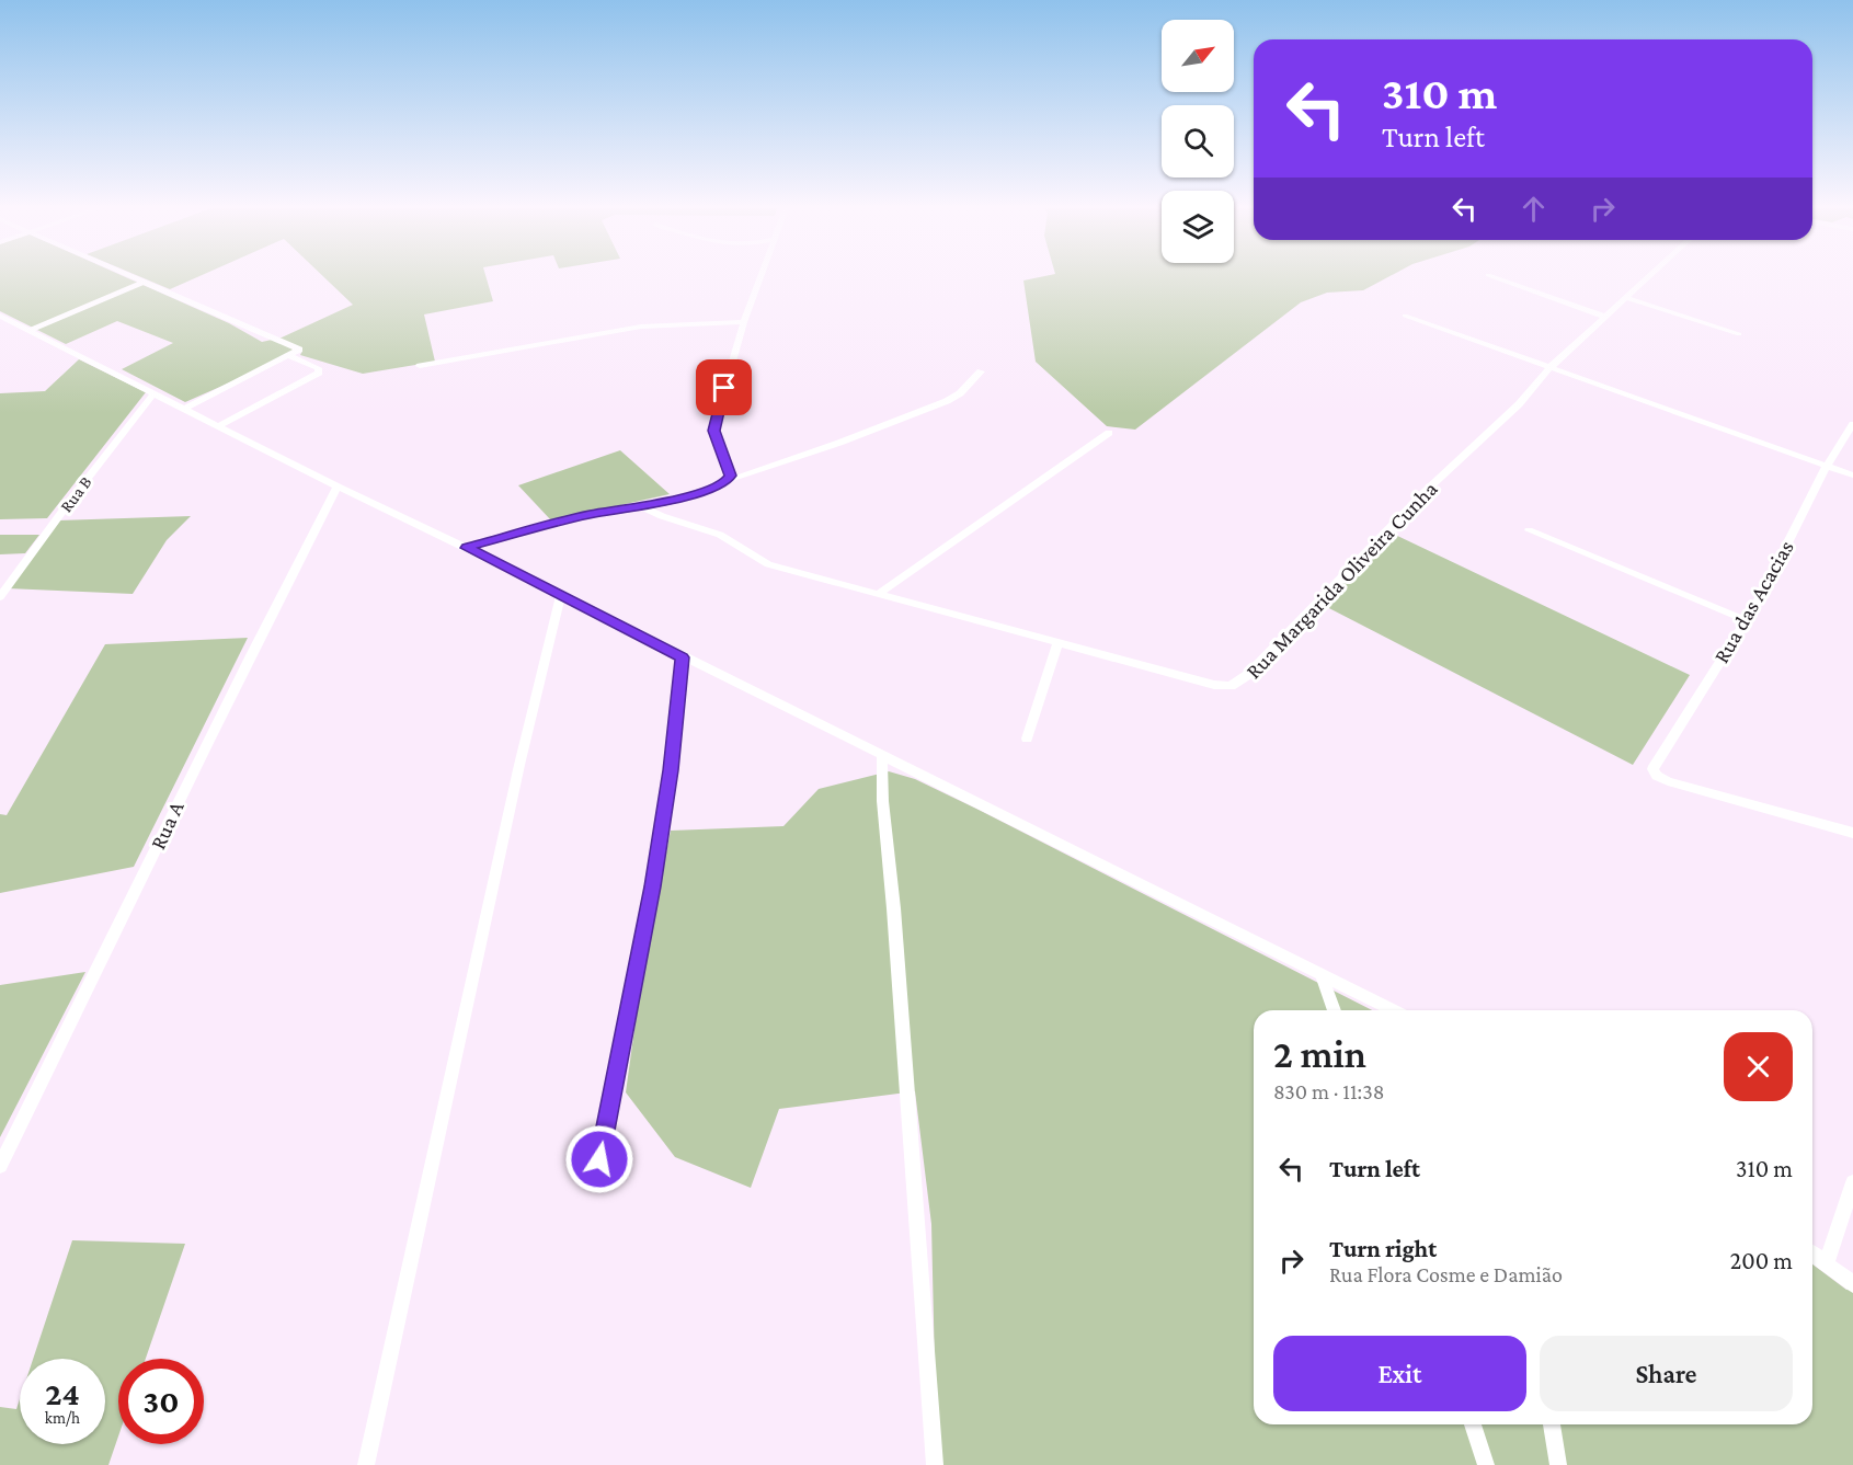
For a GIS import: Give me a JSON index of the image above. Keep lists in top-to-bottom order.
{
  "streets": {
    "street": [
      "Rua B",
      "Rua Margarida Oliveira Cunha",
      "Rua das Acacias",
      "Rua A"
    ]
  },
  "north": "top right",
  "page": {
    "turn": ["310 m", "Turn left"],
    "heading": ["2 min", "830 m · 11:38"],
    "list": [
      {
        "name": "Turn left",
        "value": "310 m"
      },
      {
        "name": "Turn right",
        "note": "Rua Flora Cosme e Damião",
        "value": "200 m"
      }
    ],
    "buttons": ["Exit", "Share"],
    "speed": "24 km/h",
    "limit": "30"
  }
}
